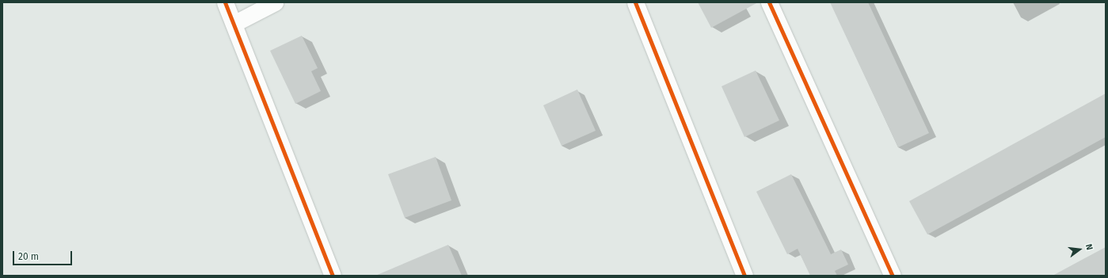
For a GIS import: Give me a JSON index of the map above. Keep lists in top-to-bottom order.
{
  "scale_bar": "20 m",
  "north": "right"
}
